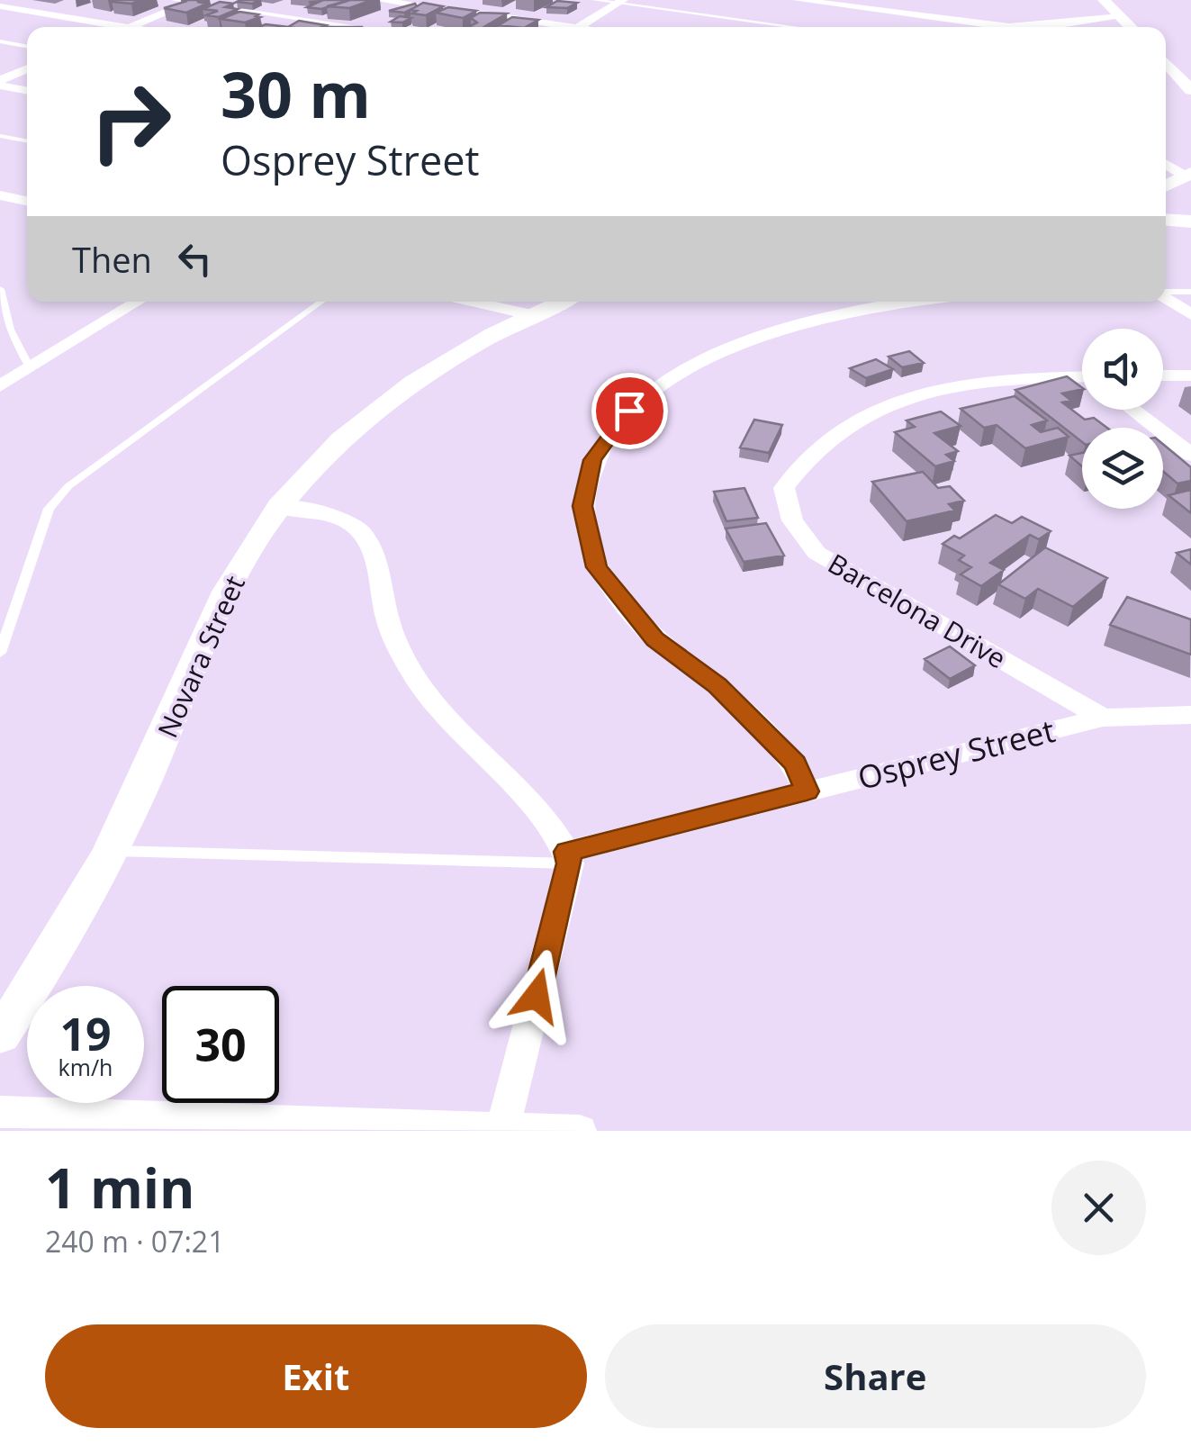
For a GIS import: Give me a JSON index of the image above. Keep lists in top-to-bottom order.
{
  "streets": {
    "street": ["Barcelona Drive", "Novara Street", "Osprey Street"]
  },
  "crossings": [
    ["Barcelona Drive", "Osprey Street"]
  ],
  "page": {
    "turn": ["30 m", "Osprey Street"],
    "then": "Then",
    "speed": "19 km/h",
    "limit": "30",
    "heading": ["1 min", "240 m · 07:21"],
    "buttons": ["Exit", "Share"]
  }
}
